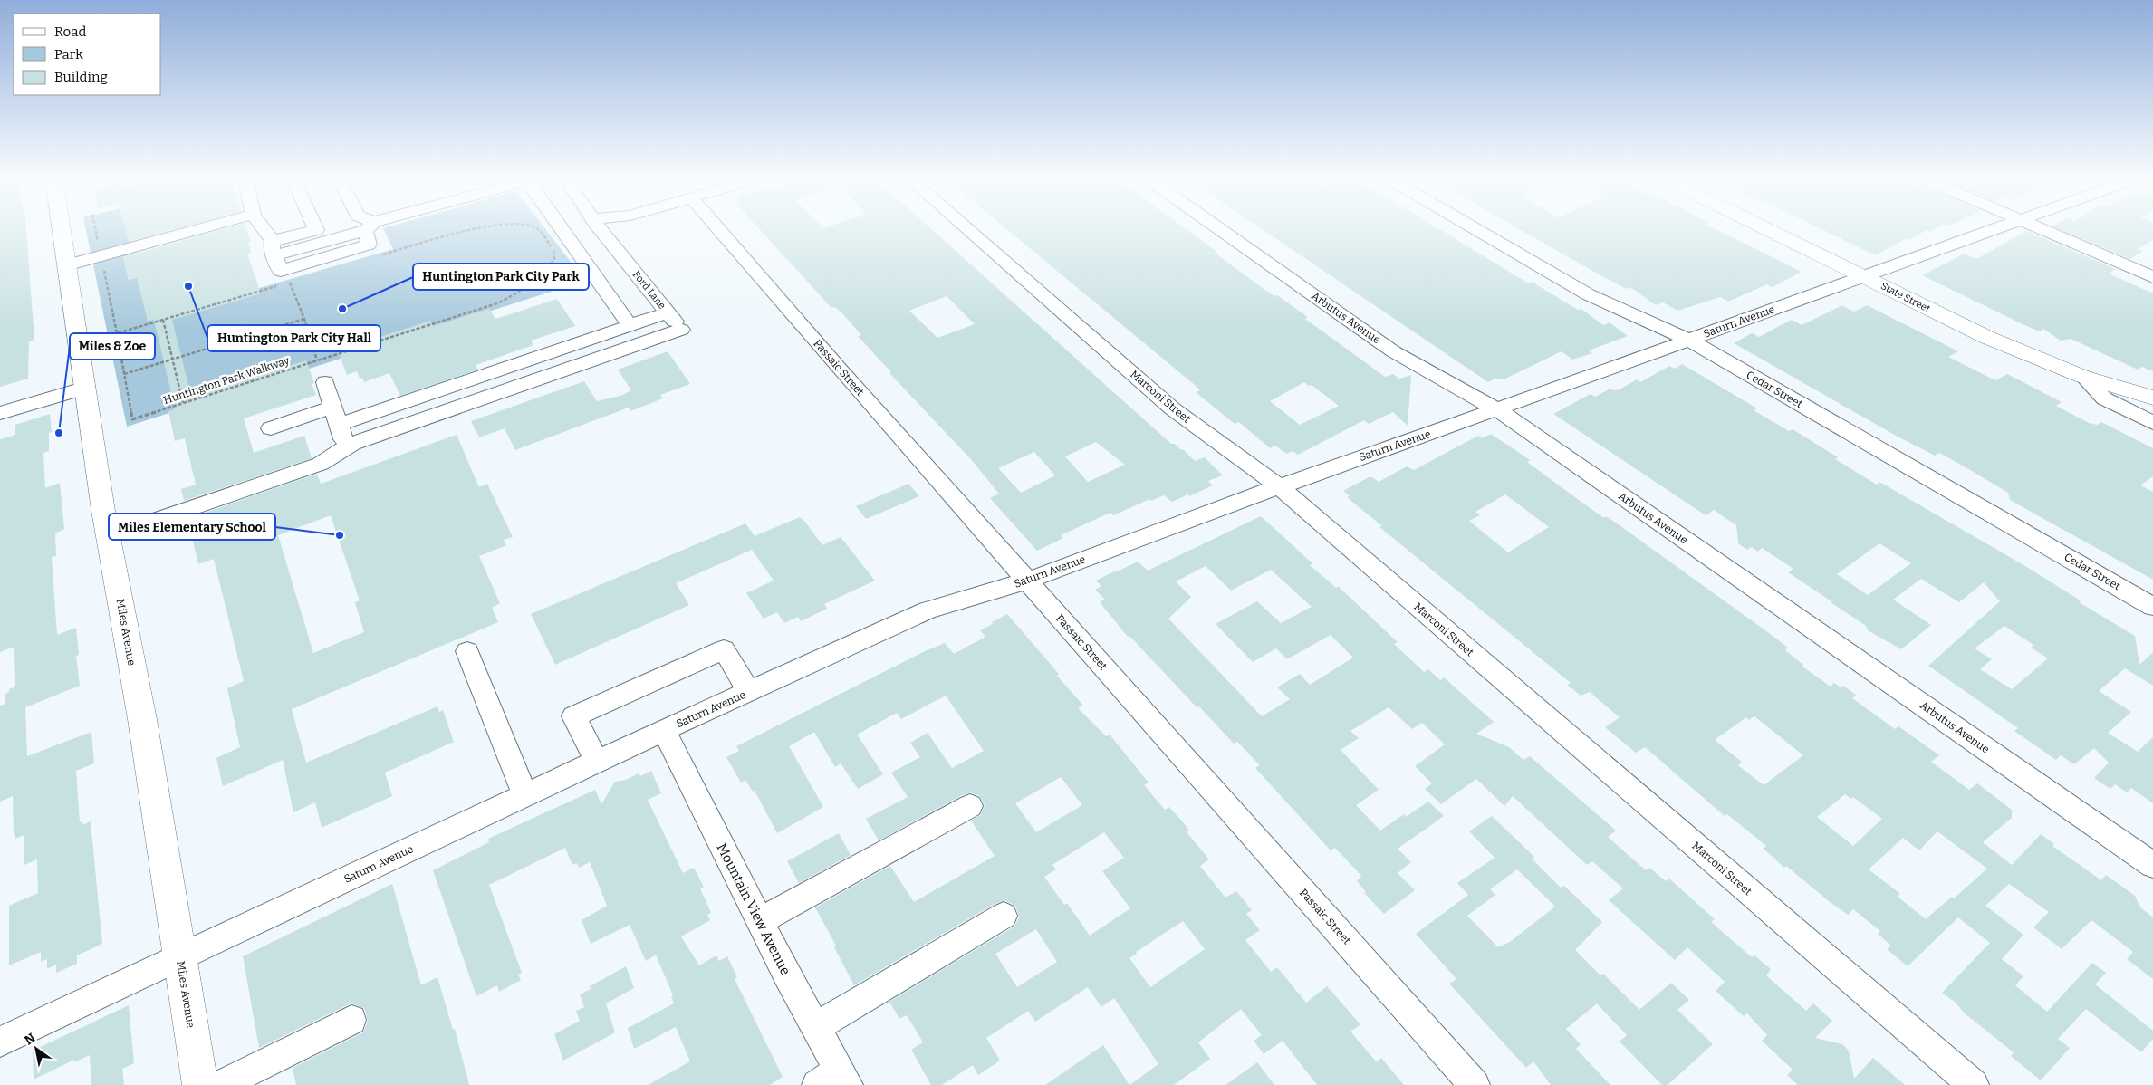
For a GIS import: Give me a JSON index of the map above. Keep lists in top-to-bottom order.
{
  "streets": {
    "main road": ["State Street", "Miles Avenue"],
    "street": [
      "Ford Lane",
      "Arbutus Avenue",
      "Saturn Avenue",
      "Passaic Street",
      "Cedar Street",
      "Marconi Street",
      "Mountain View Avenue"
    ],
    "path": ["Huntington Park Walkway"]
  },
  "crossings": [
    ["State Street", "Saturn Avenue"],
    ["Arbutus Avenue", "Saturn Avenue"],
    ["Saturn Avenue", "Passaic Street"],
    ["Saturn Avenue", "Cedar Street"],
    ["Saturn Avenue", "Marconi Street"],
    ["Saturn Avenue", "Miles Avenue"],
    ["Saturn Avenue", "Mountain View Avenue"]
  ],
  "places": [
    "Huntington Park City Hall",
    "Huntington Park City Park",
    "Miles & Zoe",
    "Miles Elementary School"
  ],
  "legend": ["Road", "Park", "Building"],
  "north": "top left"
}
